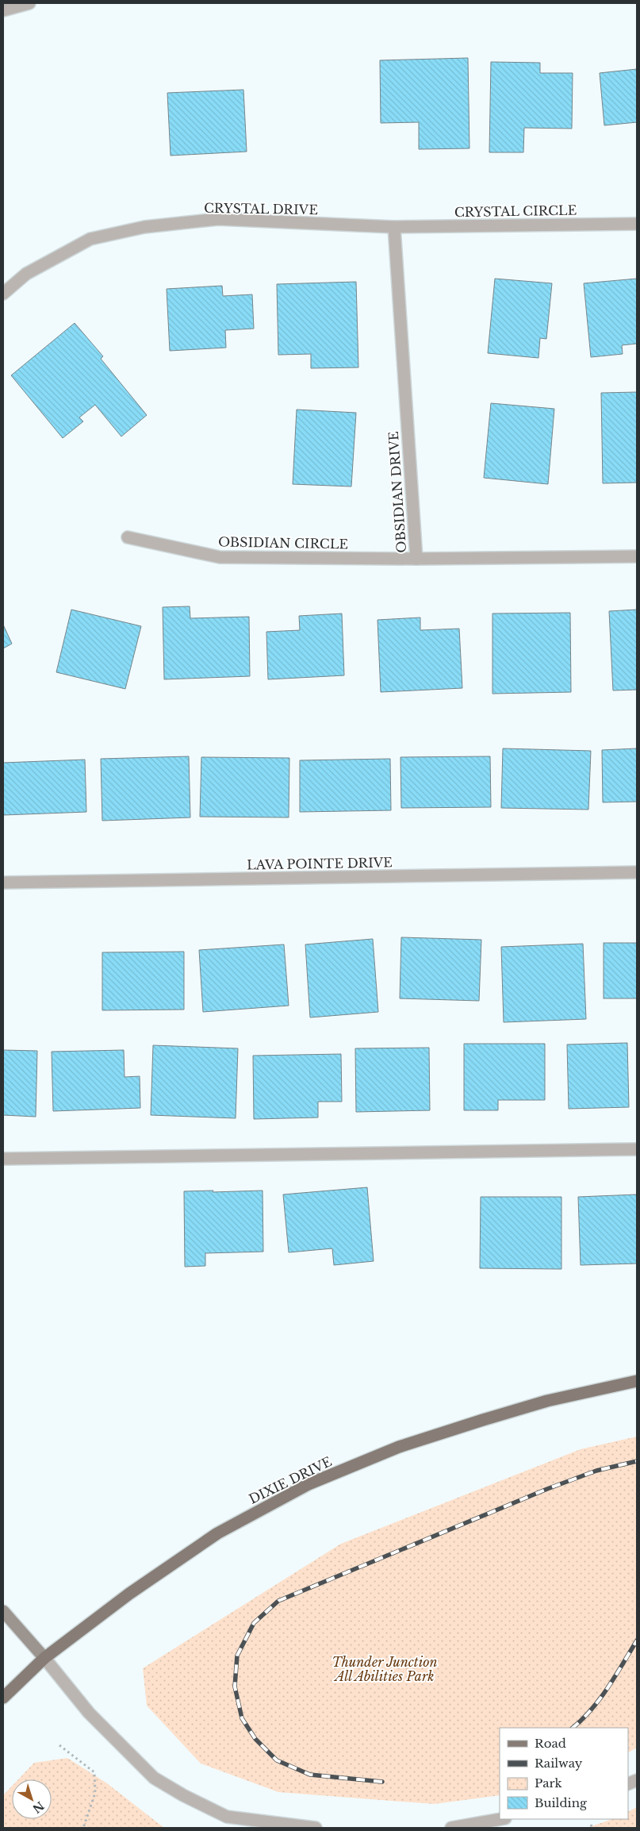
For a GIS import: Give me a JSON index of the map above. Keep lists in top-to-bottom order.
{
  "streets": {
    "main road": ["DIXIE DRIVE"],
    "street": [
      "CRYSTAL DRIVE",
      "CRYSTAL CIRCLE",
      "OBSIDIAN DRIVE",
      "OBSIDIAN CIRCLE",
      "LAVA POINTE DRIVE"
    ]
  },
  "crossings": [
    ["CRYSTAL DRIVE", "CRYSTAL CIRCLE"],
    ["CRYSTAL DRIVE", "OBSIDIAN DRIVE"],
    ["CRYSTAL CIRCLE", "OBSIDIAN DRIVE"],
    ["OBSIDIAN DRIVE", "OBSIDIAN CIRCLE"]
  ],
  "parks": ["Thunder Junction All Abilities Park"],
  "legend": [
    "Road",
    "Railway",
    "Park",
    "Building"
  ],
  "north": "bottom right"
}
